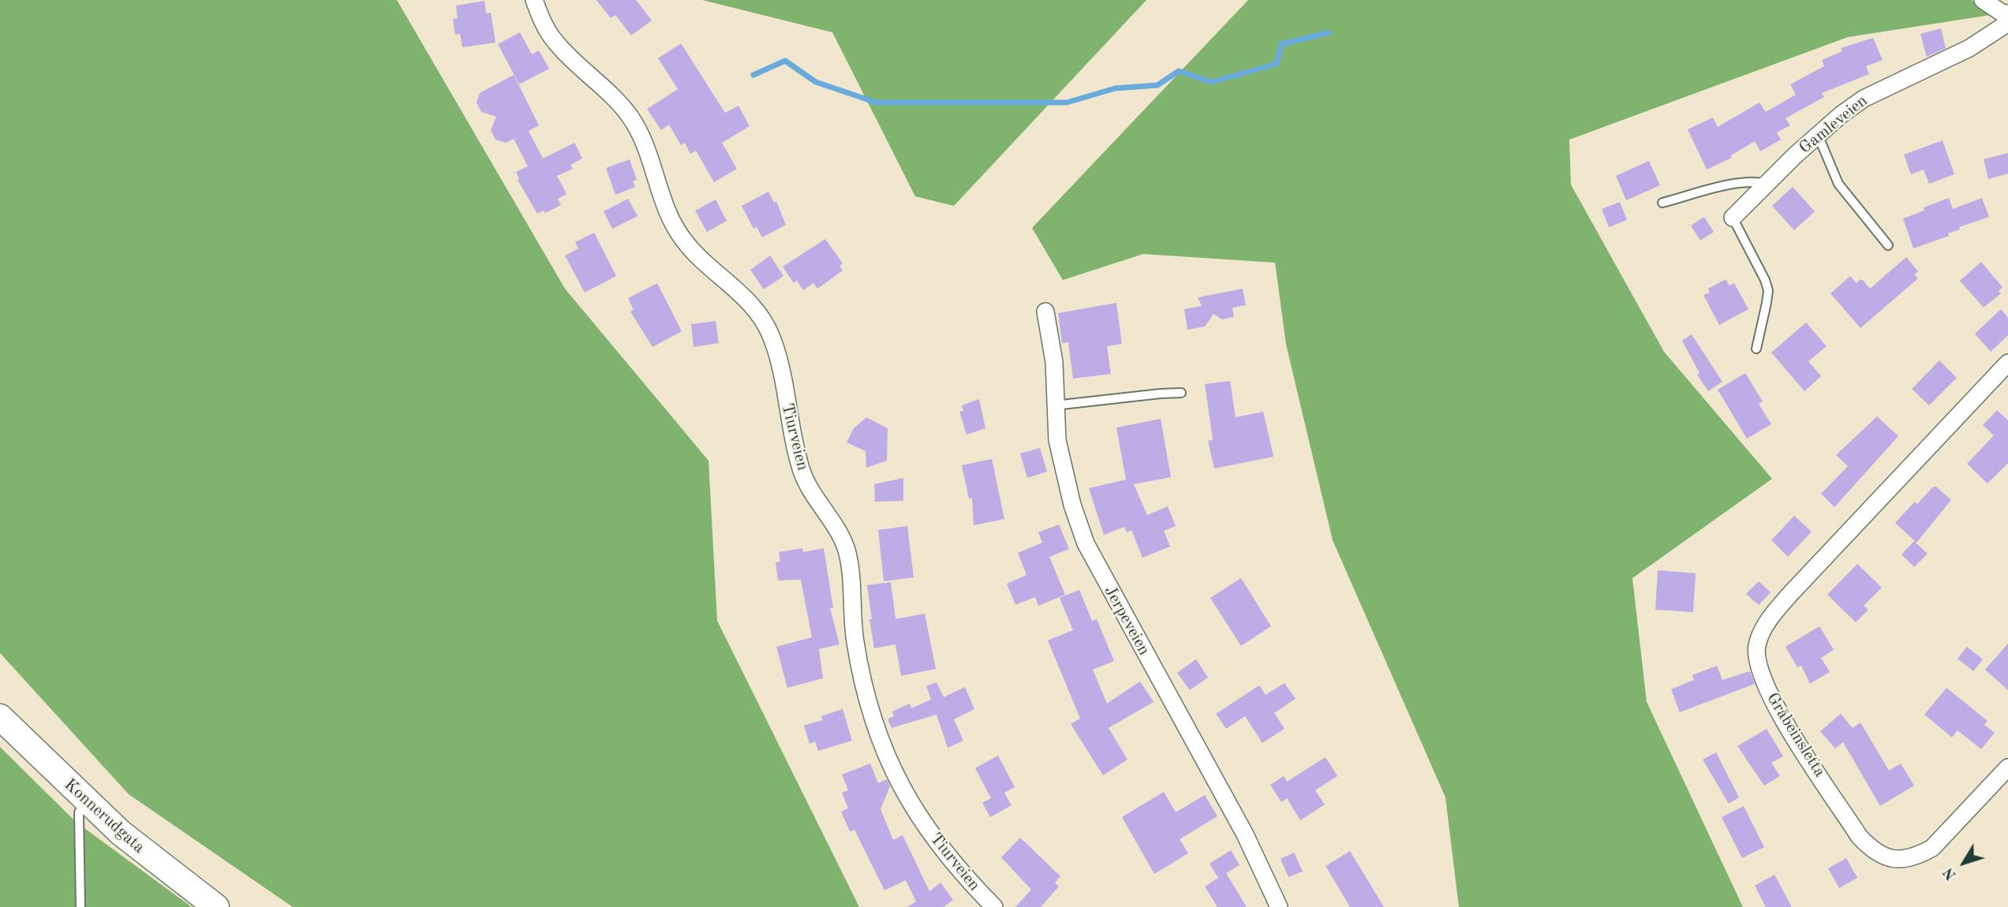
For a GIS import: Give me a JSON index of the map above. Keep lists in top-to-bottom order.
{
  "streets": {
    "main road": ["Konnerudgata"],
    "street": [
      "Gamleveien",
      "Tiurveien",
      "Jerpeveien",
      "Gråbeinsletta"
    ]
  },
  "north": "bottom left"
}
